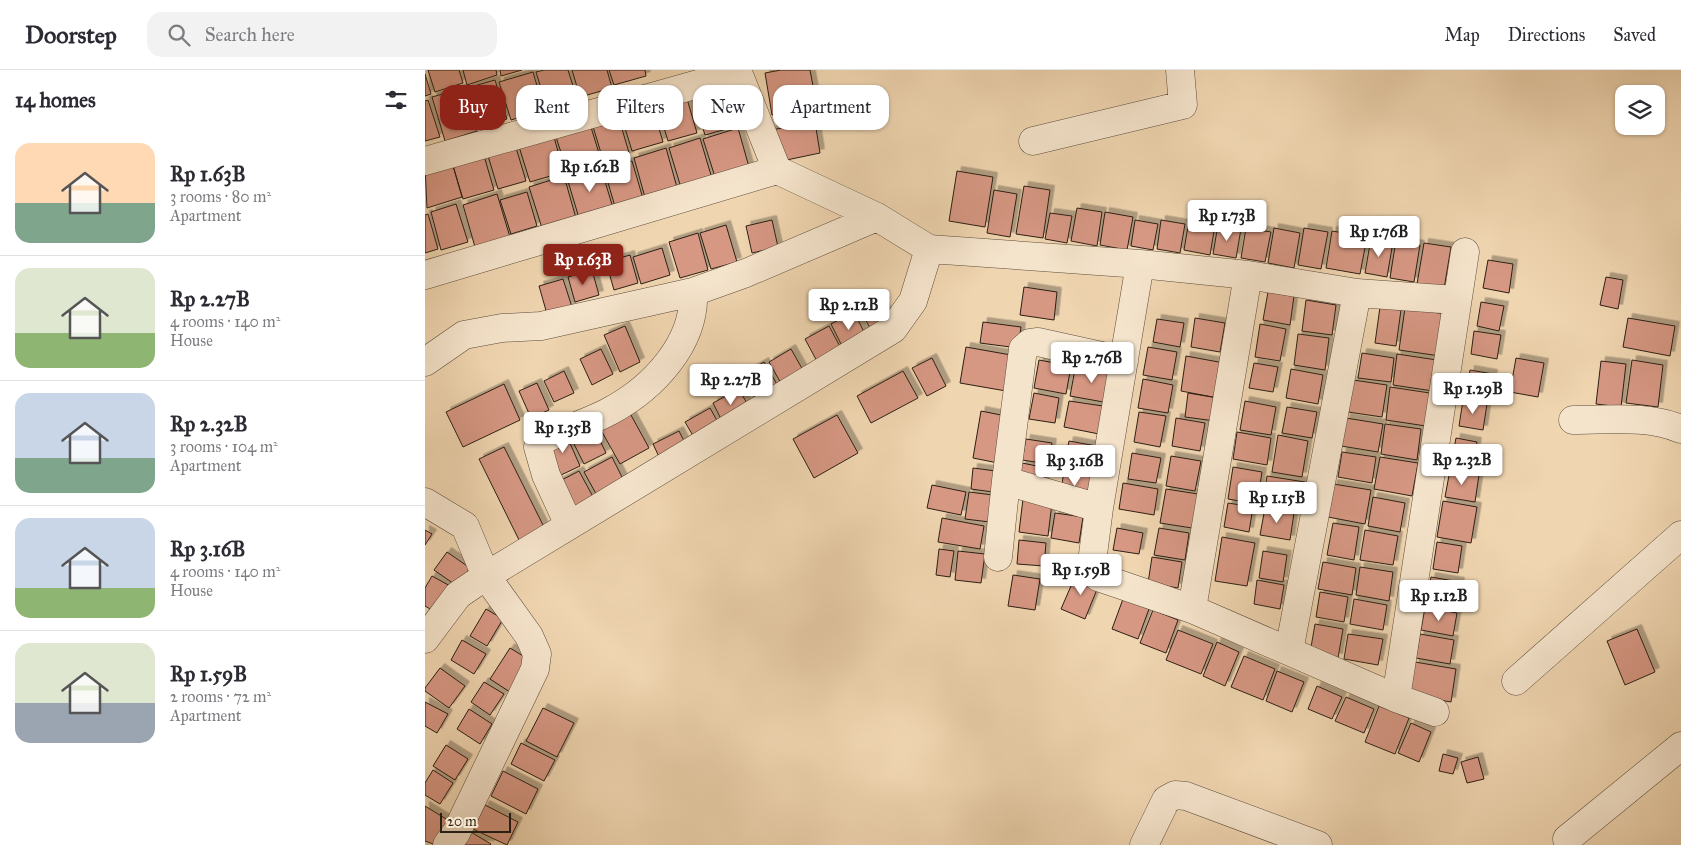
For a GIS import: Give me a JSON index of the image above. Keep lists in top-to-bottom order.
{
  "scale_bar": "20 m",
  "page": {
    "header": "Doorstep",
    "search": "Search here",
    "nav": ["Map", "Directions", "Saved"],
    "heading": "14 homes",
    "chip": [
      "Buy",
      "Rent",
      "Filters",
      "New",
      "Apartment"
    ],
    "list": [
      {
        "name": "Rp 1.63B",
        "note": "3 rooms · 80 m² · Apartment"
      },
      {
        "name": "Rp 2.27B",
        "note": "4 rooms · 140 m² · House"
      },
      {
        "name": "Rp 2.32B",
        "note": "3 rooms · 104 m² · Apartment"
      },
      {
        "name": "Rp 3.16B",
        "note": "4 rooms · 140 m² · House"
      },
      {
        "name": "Rp 1.59B",
        "note": "2 rooms · 72 m² · Apartment"
      }
    ],
    "price": [
      "Rp 1.62B",
      "Rp 1.73B",
      "Rp 1.76B",
      "Rp 1.63B",
      "Rp 2.12B",
      "Rp 2.76B",
      "Rp 2.27B",
      "Rp 1.29B",
      "Rp 1.35B",
      "Rp 2.32B",
      "Rp 3.16B",
      "Rp 1.15B",
      "Rp 1.59B",
      "Rp 1.12B"
    ],
    "scale": "20 m"
  }
}
